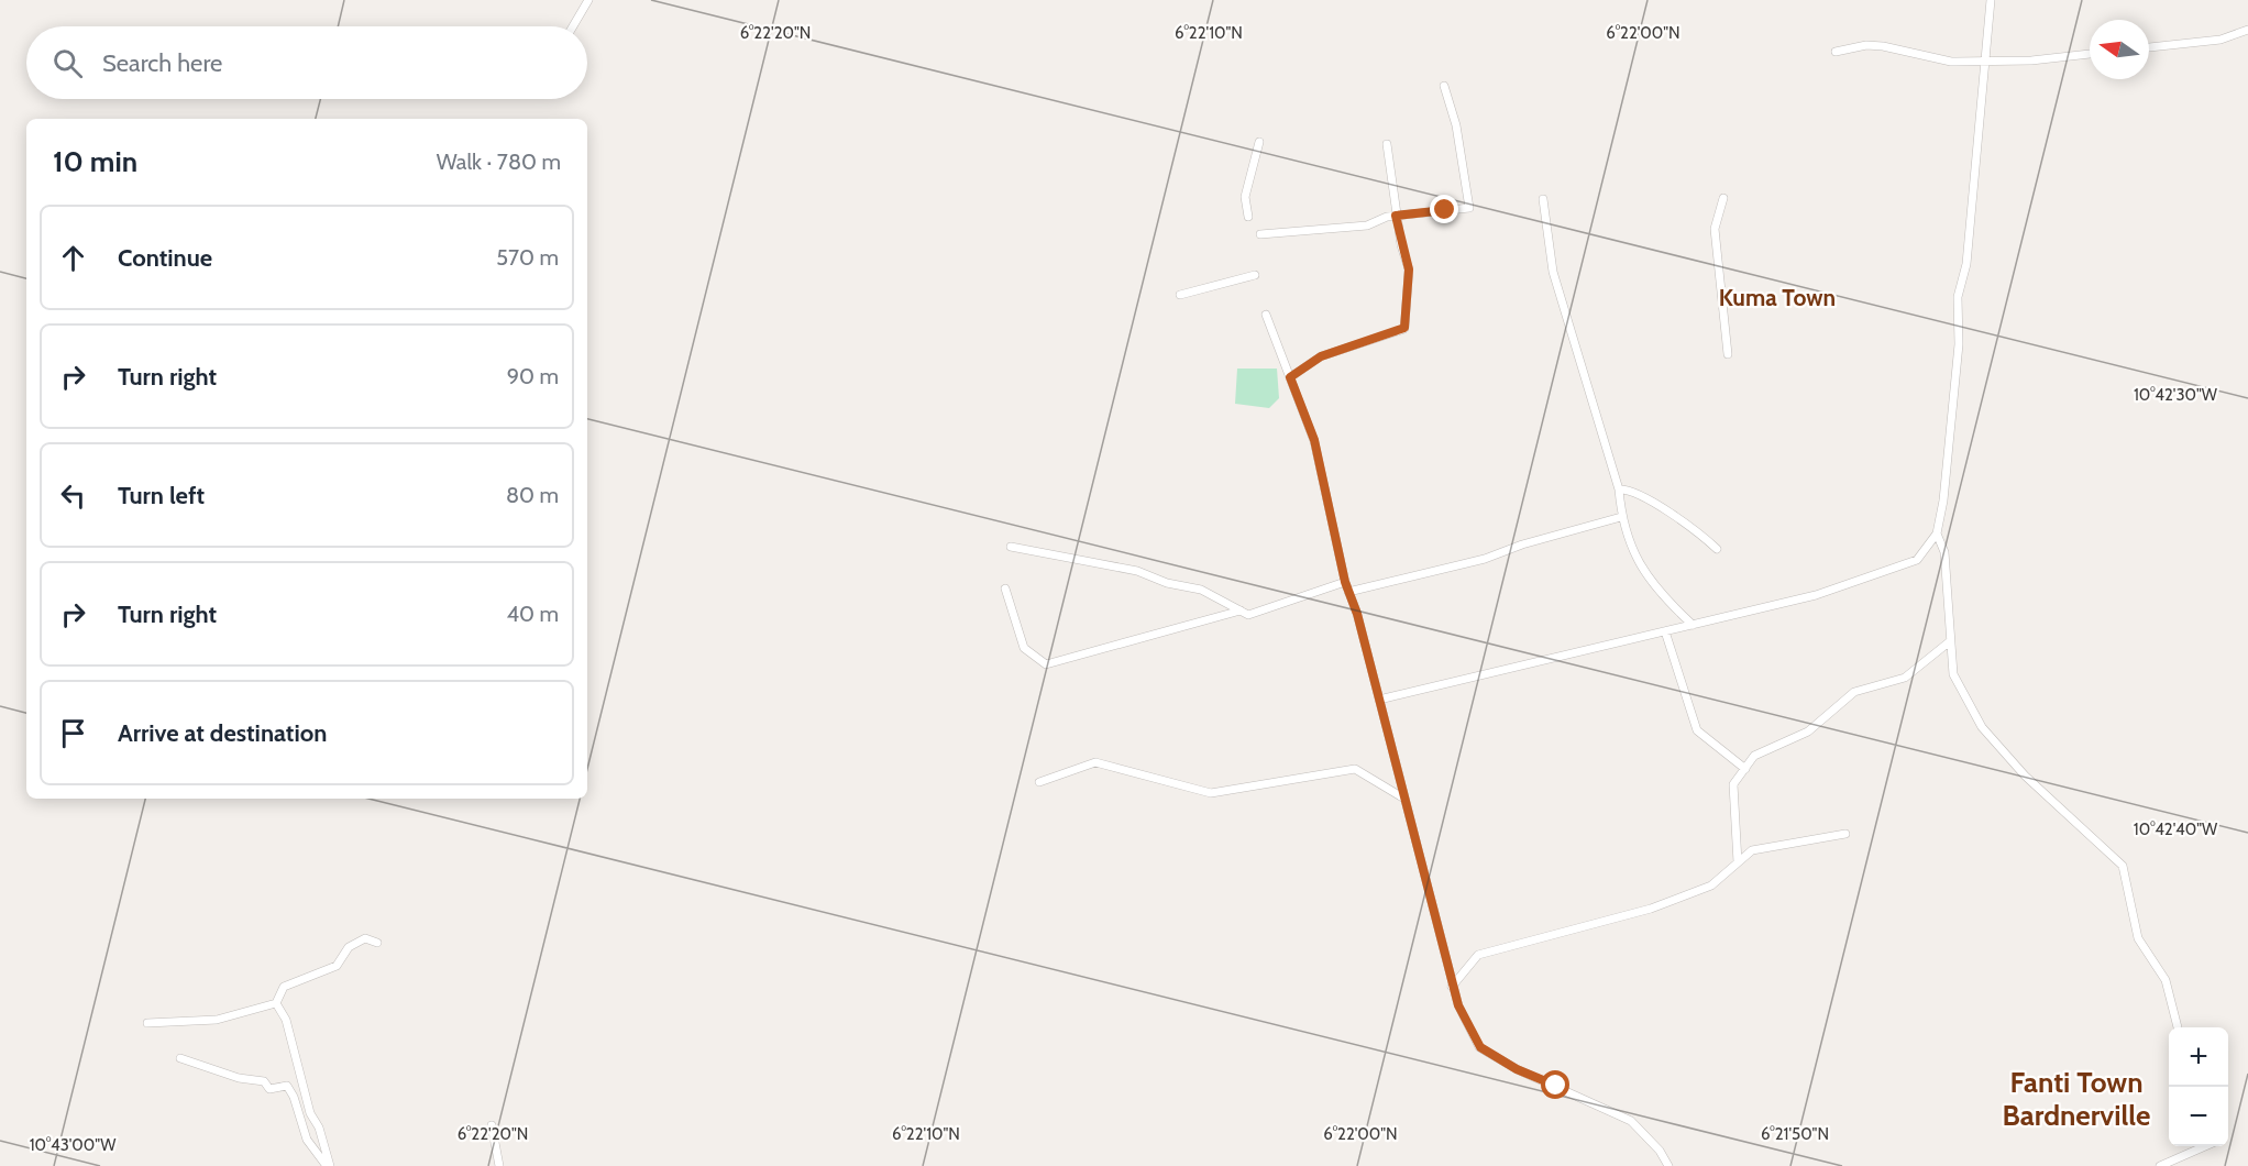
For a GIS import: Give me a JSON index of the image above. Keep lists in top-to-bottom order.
{
  "districts": ["Kuma Town", "Fanti Town Bardnerville"],
  "north": "left",
  "page": {
    "search": "Search here",
    "heading": ["10 min", "Walk · 780 m"],
    "list": [
      ["Continue", "570 m"],
      ["Turn right", "90 m"],
      ["Turn left", "80 m"],
      ["Turn right", "40 m"],
      "Arrive at destination"
    ],
    "map_buttons": ["+", "−"]
  },
  "coordinates": [
    "6°22'20\"N",
    "6°22'10\"N",
    "6°22'00\"N",
    "10°42'30\"W",
    "10°42'40\"W",
    "6°21'50\"N",
    "10°43'00\"W"
  ]
}
